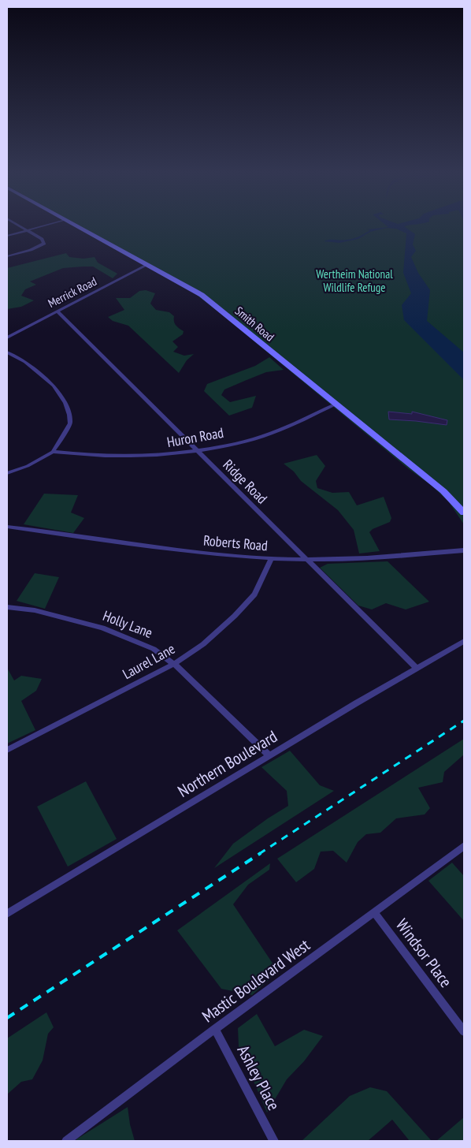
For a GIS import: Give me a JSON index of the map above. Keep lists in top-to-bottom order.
{
  "streets": {
    "street": [
      "Merrick Road",
      "Smith Road",
      "Huron Road",
      "Ridge Road",
      "Roberts Road",
      "Holly Lane",
      "Laurel Lane",
      "Northern Boulevard",
      "Windsor Place",
      "Mastic Boulevard West",
      "Ashley Place"
    ]
  },
  "crossings": [
    ["Merrick Road", "Smith Road"],
    ["Merrick Road", "Ridge Road"],
    ["Smith Road", "Huron Road"],
    ["Huron Road", "Ridge Road"],
    ["Ridge Road", "Roberts Road"],
    ["Ridge Road", "Northern Boulevard"],
    ["Roberts Road", "Laurel Lane"],
    ["Holly Lane", "Laurel Lane"],
    ["Holly Lane", "Northern Boulevard"],
    ["Windsor Place", "Mastic Boulevard West"],
    ["Mastic Boulevard West", "Ashley Place"]
  ],
  "parks": ["Wertheim National Wildlife Refuge"]
}
